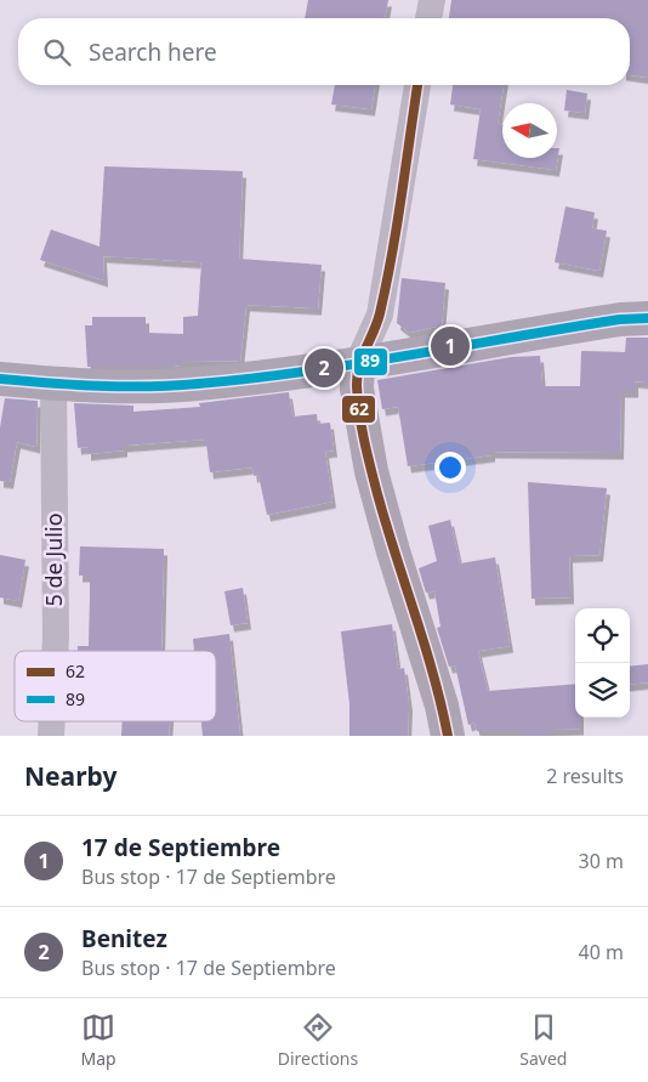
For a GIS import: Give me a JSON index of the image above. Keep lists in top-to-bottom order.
{
  "streets": {
    "street": ["5 de Julio"]
  },
  "lines": ["transit line 62", "transit line 89"],
  "legend": ["62", "89"],
  "north": "left",
  "page": {
    "search": "Search here",
    "pins": ["1", "2"],
    "heading": ["Nearby", "2 results"],
    "list": [
      {
        "mark": "1",
        "name": "17 de Septiembre",
        "note": "Bus stop · 17 de Septiembre",
        "value": "30 m"
      },
      {
        "mark": "2",
        "name": "Benitez",
        "note": "Bus stop · 17 de Septiembre",
        "value": "40 m"
      }
    ],
    "nav": ["Map", "Directions", "Saved"]
  }
}
